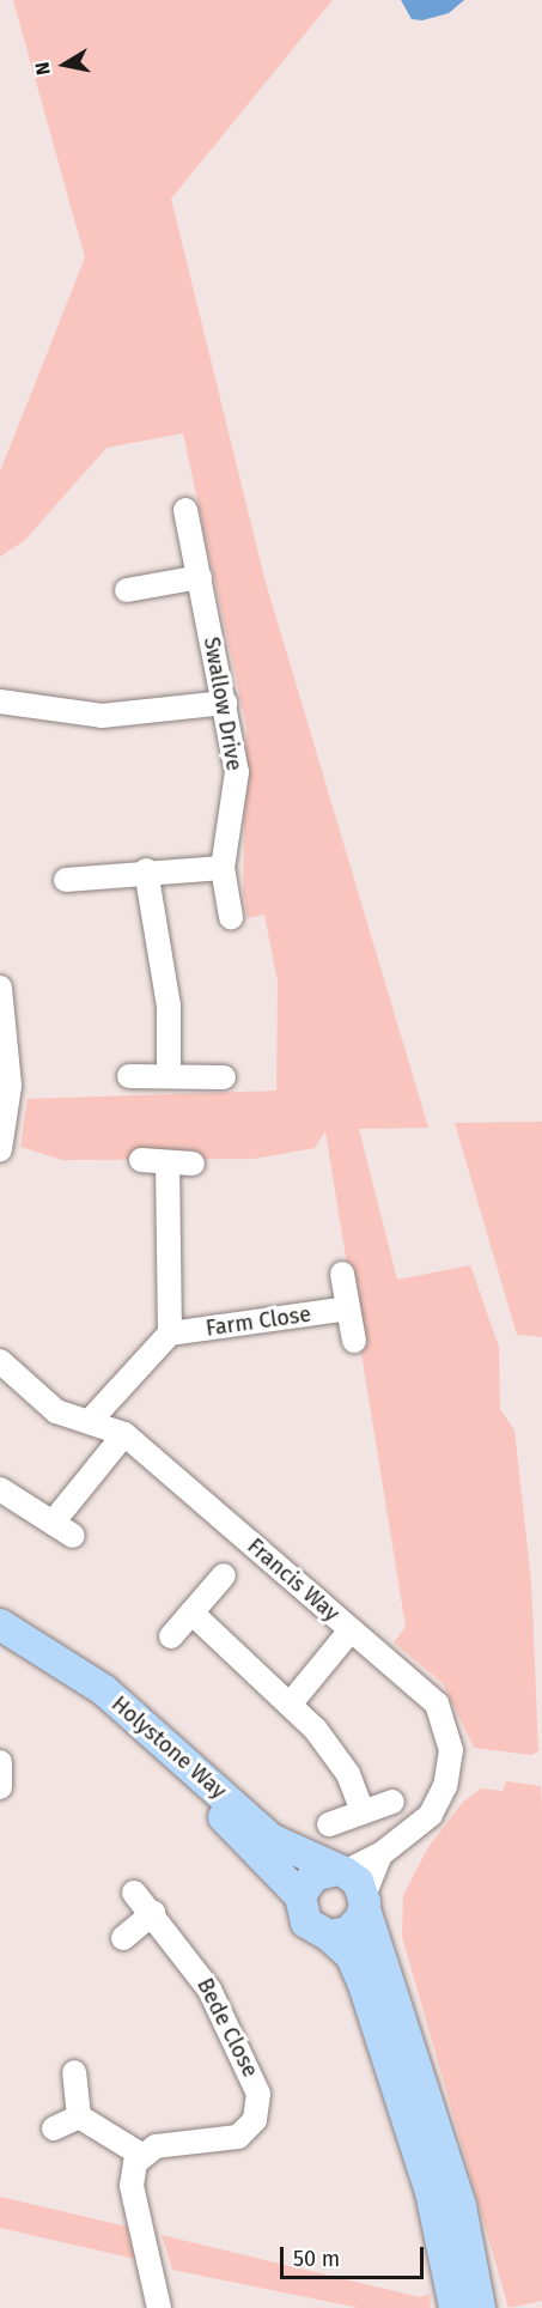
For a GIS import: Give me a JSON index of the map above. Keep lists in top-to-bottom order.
{
  "streets": {
    "main road": ["Holystone Way"],
    "street": [
      "Swallow Drive",
      "Farm Close",
      "Francis Way",
      "Bede Close"
    ]
  },
  "crossings": [
    ["Francis Way", "Holystone Way"]
  ],
  "scale_bar": "50 m",
  "north": "left"
}
